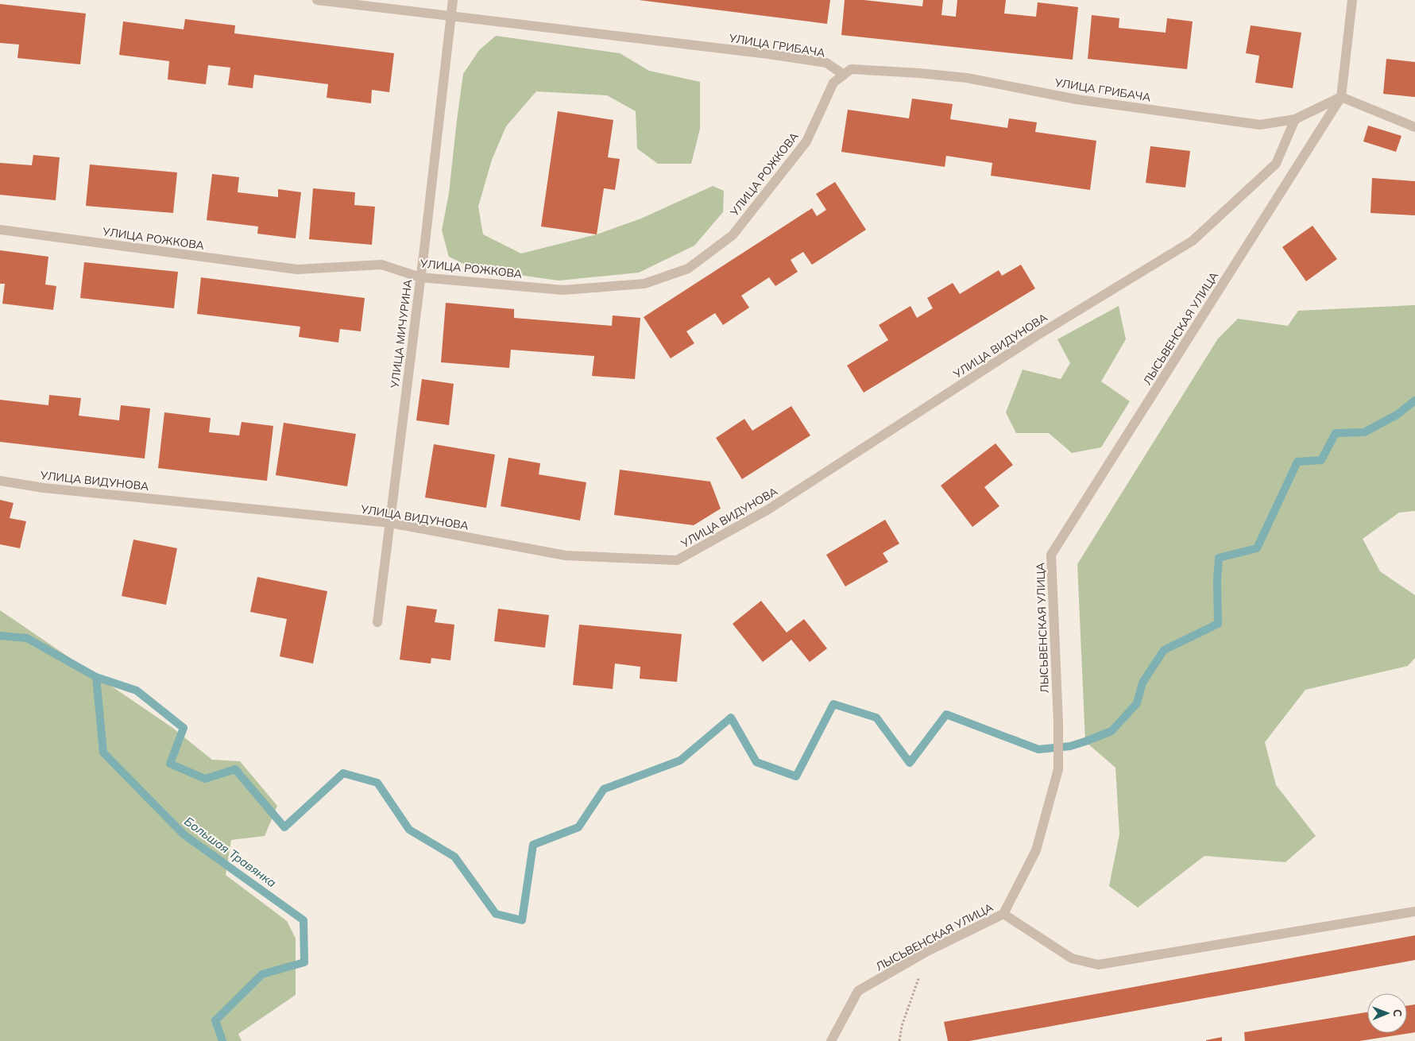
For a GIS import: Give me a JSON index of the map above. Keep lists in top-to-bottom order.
{
  "streets": {
    "street": [
      "УЛИЦА ГРИБАЧА",
      "УЛИЦА РОЖКОВА",
      "ЛЫСЬВЕНСКАЯ УЛИЦА",
      "УЛИЦА МИЧУРИНА",
      "УЛИЦА ВИДУНОВА"
    ]
  },
  "crossings": [
    ["УЛИЦА ГРИБАЧА", "УЛИЦА РОЖКОВА"],
    ["УЛИЦА ГРИБАЧА", "ЛЫСЬВЕНСКАЯ УЛИЦА"],
    ["УЛИЦА ГРИБАЧА", "УЛИЦА МИЧУРИНА"],
    ["УЛИЦА ГРИБАЧА", "УЛИЦА ВИДУНОВА"],
    ["УЛИЦА РОЖКОВА", "УЛИЦА МИЧУРИНА"],
    ["УЛИЦА МИЧУРИНА", "УЛИЦА ВИДУНОВА"]
  ],
  "water": ["Большая Травянка"],
  "north": "right"
}
